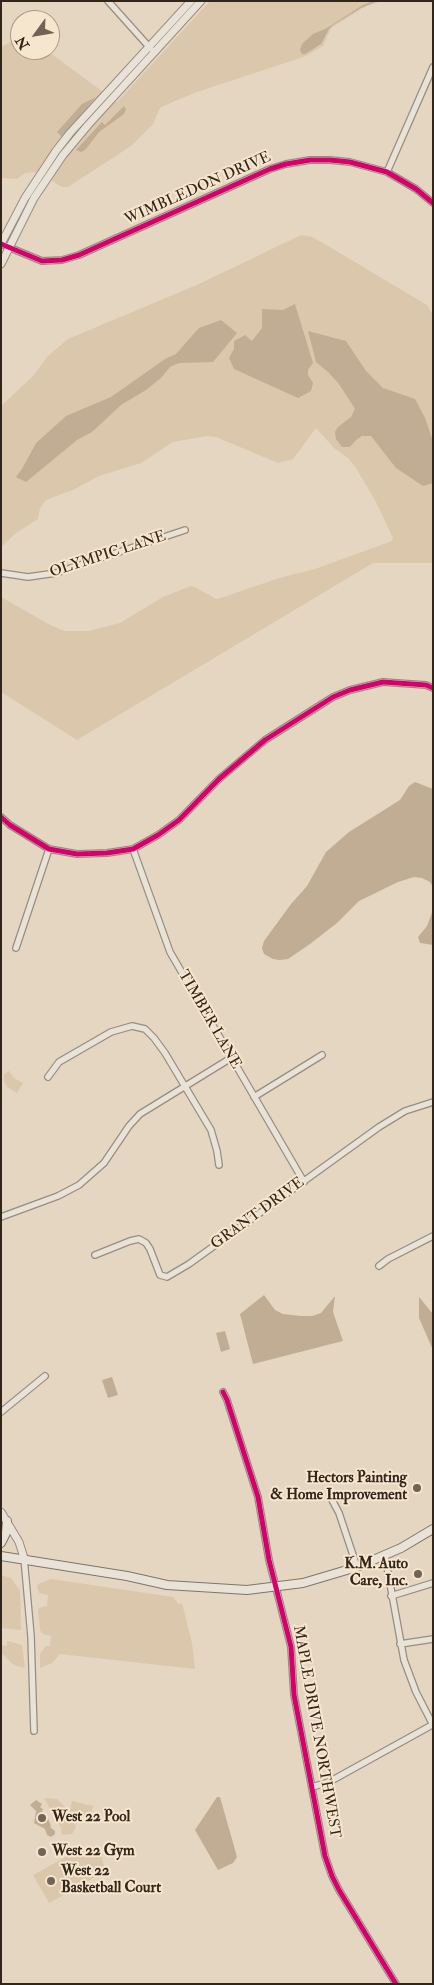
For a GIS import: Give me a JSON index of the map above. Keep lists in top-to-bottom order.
{
  "streets": {
    "street": [
      "WIMBLEDON DRIVE",
      "OLYMPIC LANE",
      "TIMBER LANE",
      "GRANT DRIVE",
      "MAPLE DRIVE NORTHWEST"
    ]
  },
  "crossings": [
    ["TIMBER LANE", "GRANT DRIVE"]
  ],
  "places": [
    "Hectors Painting & Home Improvement",
    "K.M. Auto Care, Inc.",
    "West 22 Pool",
    "West 22 Gym",
    "West 22 Basketball Court"
  ],
  "north": "bottom left"
}
